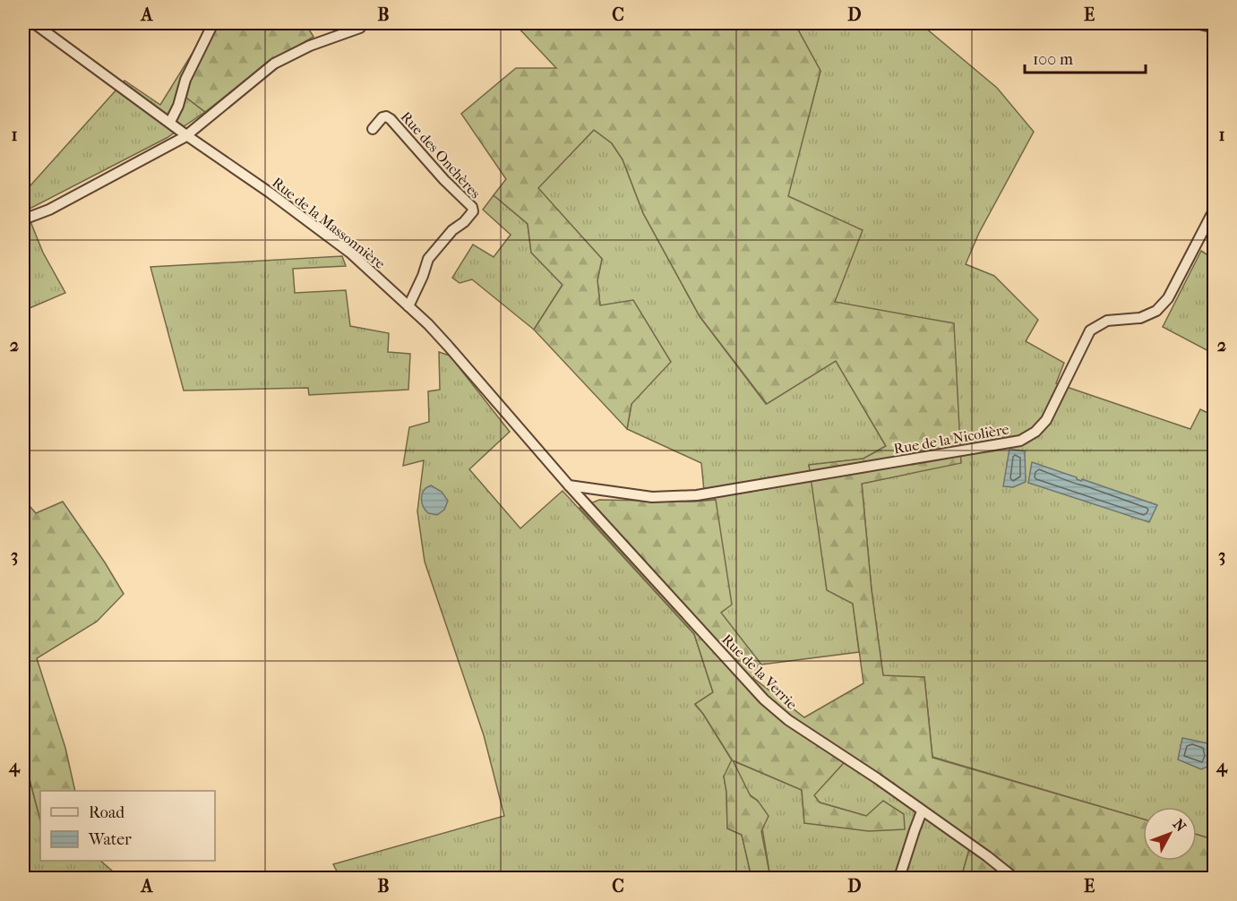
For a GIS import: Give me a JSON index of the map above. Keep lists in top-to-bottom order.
{
  "streets": {
    "street": [
      "Rue des Onchères",
      "Rue de la Massonnière",
      "Rue de la Nicolière",
      "Rue de la Verrie"
    ]
  },
  "crossings": [
    ["Rue des Onchères", "Rue de la Massonnière"],
    ["Rue de la Massonnière", "Rue de la Nicolière"],
    ["Rue de la Massonnière", "Rue de la Verrie"],
    ["Rue de la Nicolière", "Rue de la Verrie"]
  ],
  "legend": ["Road", "Water"],
  "scale_bar": "100 m",
  "north": "top right",
  "grid": {
    "columns": [
      "A",
      "B",
      "C",
      "D",
      "E"
    ],
    "rows": [
      "1",
      "2",
      "3",
      "4"
    ]
  }
}
